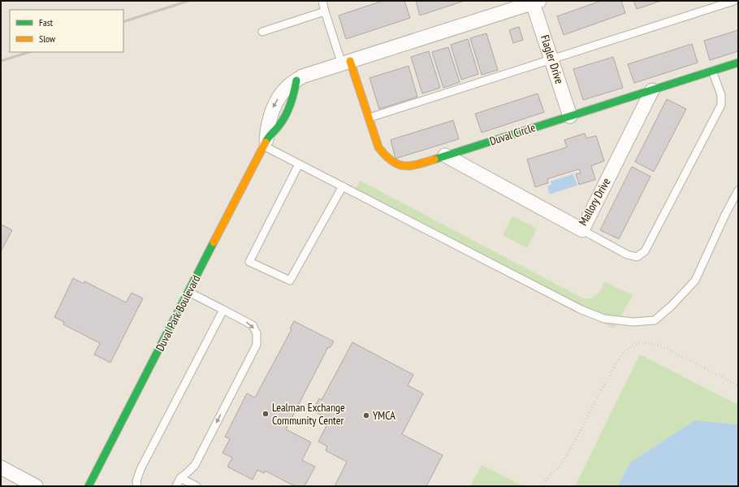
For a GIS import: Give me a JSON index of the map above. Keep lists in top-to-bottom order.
{
  "streets": {
    "street": [
      "Flagler Drive",
      "Duval Circle",
      "Mallory Drive",
      "Duval Park Boulevard"
    ]
  },
  "crossings": [
    ["Flagler Drive", "Duval Circle"],
    ["Duval Circle", "Mallory Drive"],
    ["Duval Circle", "Duval Park Boulevard"]
  ],
  "places": ["Lealman Exchange Community Center", "YMCA"],
  "legend": ["Fast", "Slow"]
}
